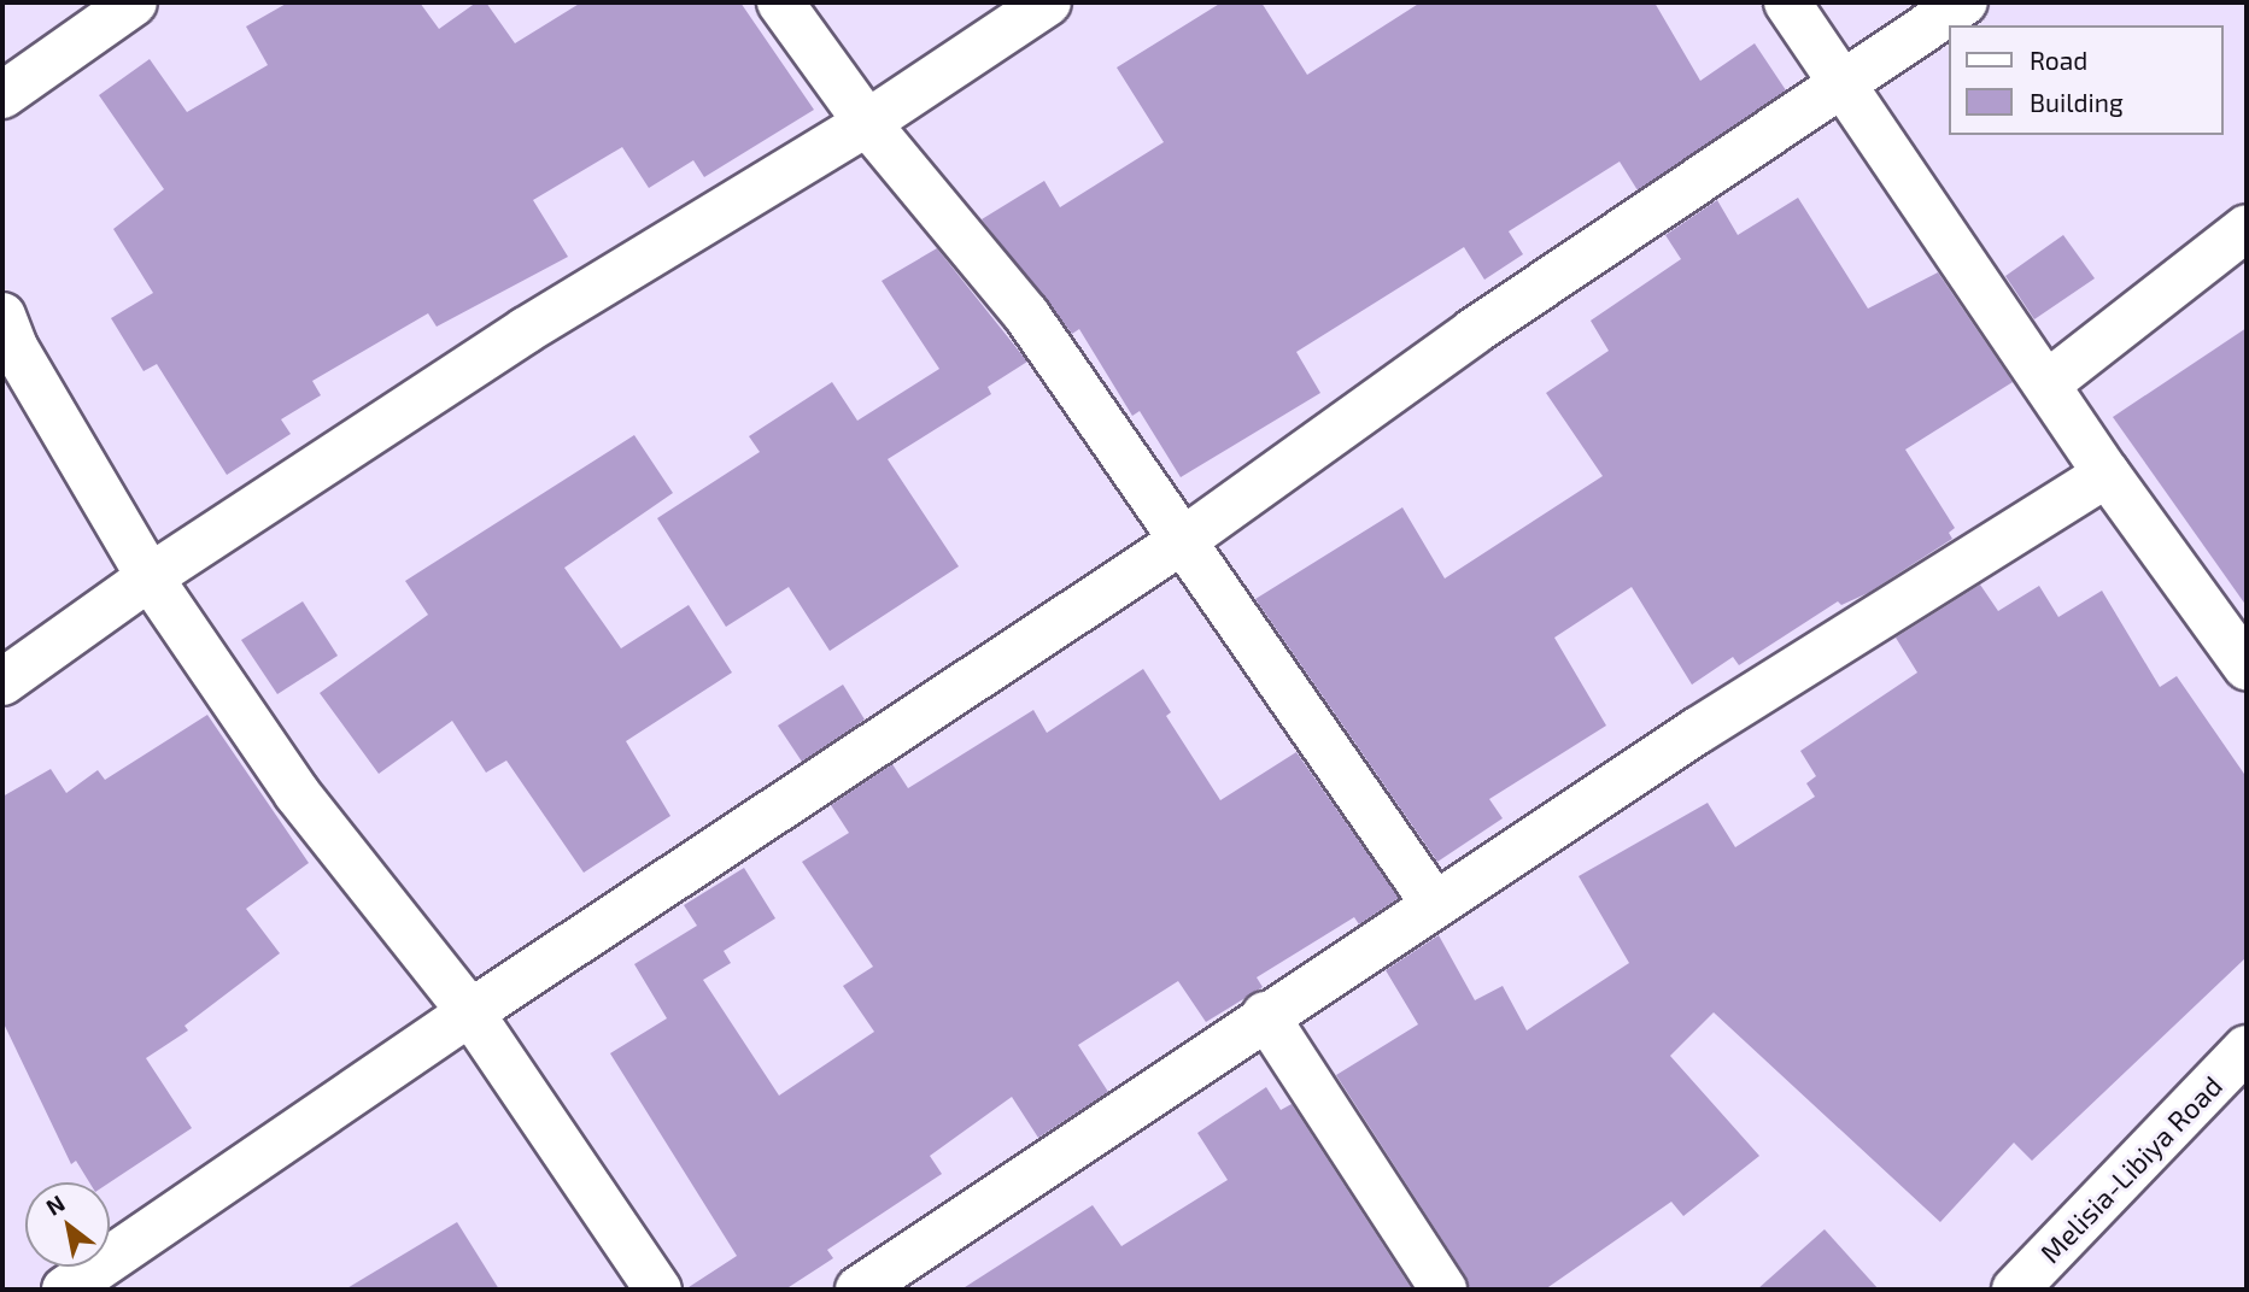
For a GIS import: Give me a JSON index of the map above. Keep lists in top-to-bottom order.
{
  "streets": {
    "street": ["Melisia-Libiya Road"]
  },
  "legend": ["Road", "Building"],
  "north": "top left"
}
